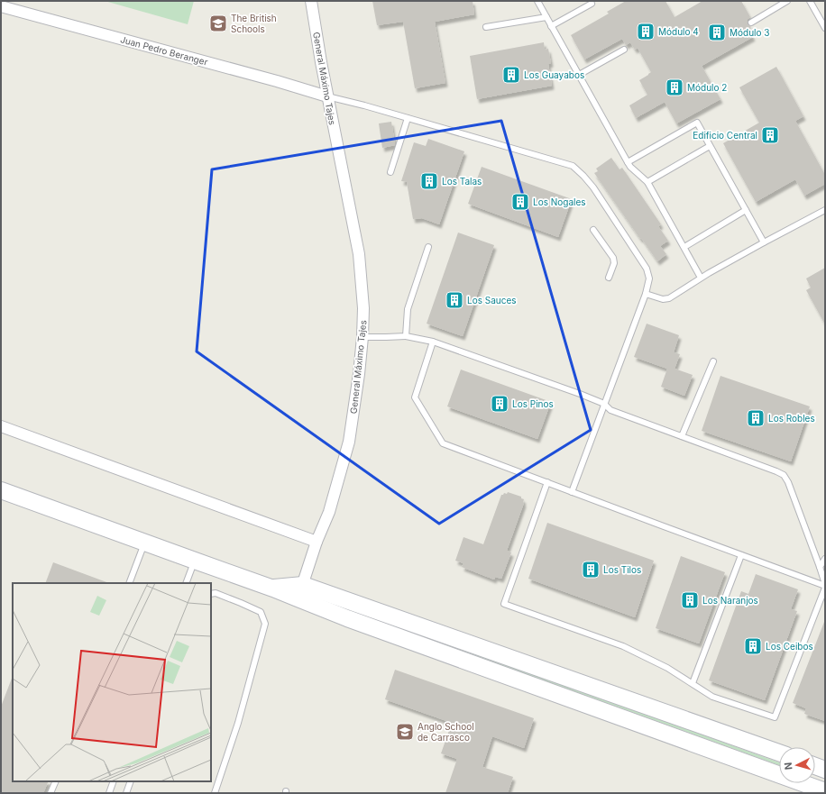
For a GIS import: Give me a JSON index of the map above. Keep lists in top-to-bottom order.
{
  "streets": {
    "street": ["Juan Pedro Beranger", "General Máximo Tajes"]
  },
  "crossings": [
    ["Juan Pedro Beranger", "General Máximo Tajes"]
  ],
  "places": {
    "school or university": ["The British Schools", "Anglo School de Carrasco"],
    "building": [
      "Módulo 4",
      "Módulo 3",
      "Los Guayabos",
      "Módulo 2",
      "Edificio Central",
      "Los Talas",
      "Los Nogales",
      "Los Sauces",
      "Los Pinos",
      "Los Robles",
      "Los Tilos",
      "Los Naranjos",
      "Los Ceibos"
    ]
  },
  "north": "left"
}
